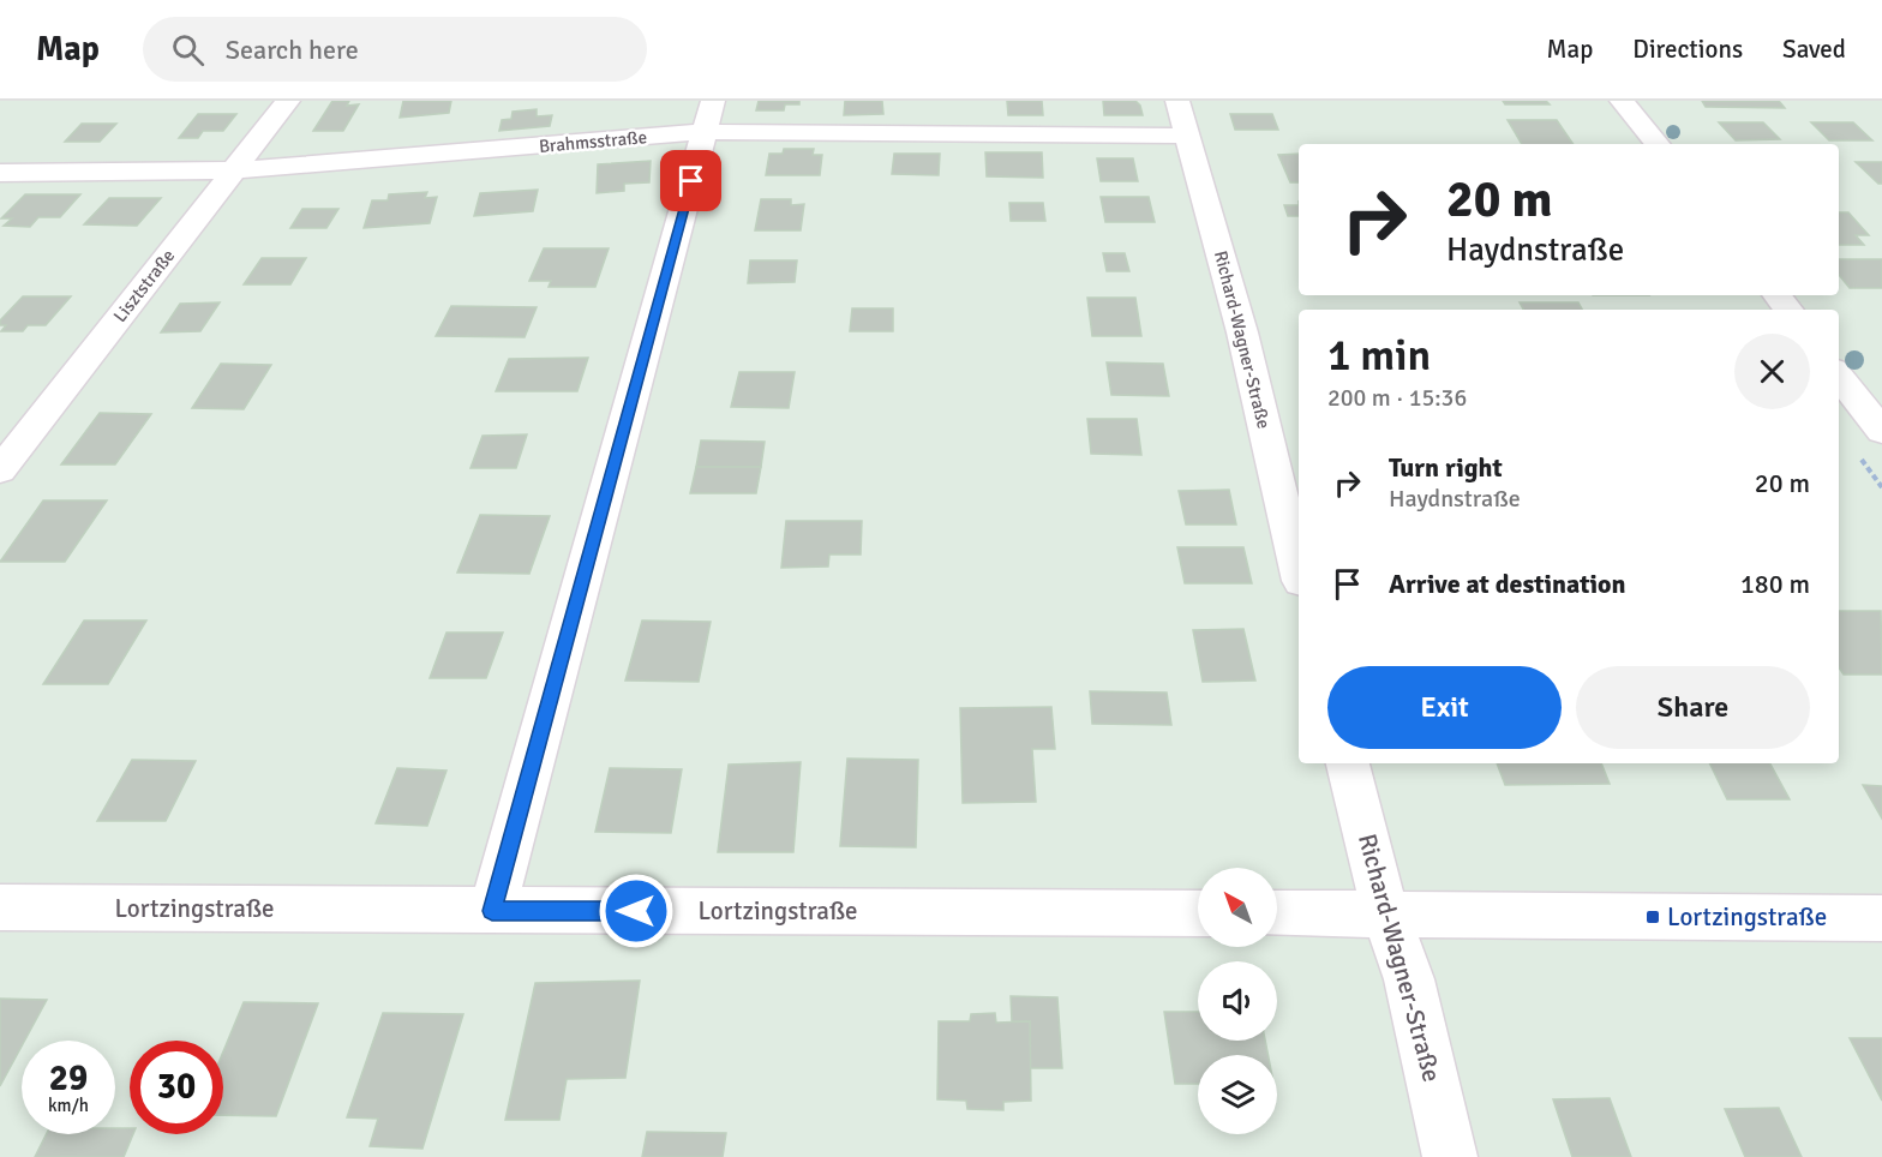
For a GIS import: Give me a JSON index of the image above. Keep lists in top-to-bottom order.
{
  "streets": {
    "street": [
      "Brahmsstraße",
      "Lisztstraße",
      "Richard-Wagner-Straße",
      "Lortzingstraße"
    ]
  },
  "crossings": [
    ["Brahmsstraße", "Lisztstraße"],
    ["Brahmsstraße", "Richard-Wagner-Straße"]
  ],
  "places": {
    "transit": ["Lortzingstraße"]
  },
  "north": "top left",
  "page": {
    "header": "Map",
    "search": "Search here",
    "nav": ["Map", "Directions", "Saved"],
    "turn": ["20 m", "Haydnstraße"],
    "heading": ["1 min", "200 m · 15:36"],
    "list": [
      {
        "name": "Turn right",
        "note": "Haydnstraße",
        "value": "20 m"
      },
      {
        "name": "Arrive at destination",
        "value": "180 m"
      }
    ],
    "buttons": ["Exit", "Share"],
    "speed": "29 km/h",
    "limit": "30"
  }
}
